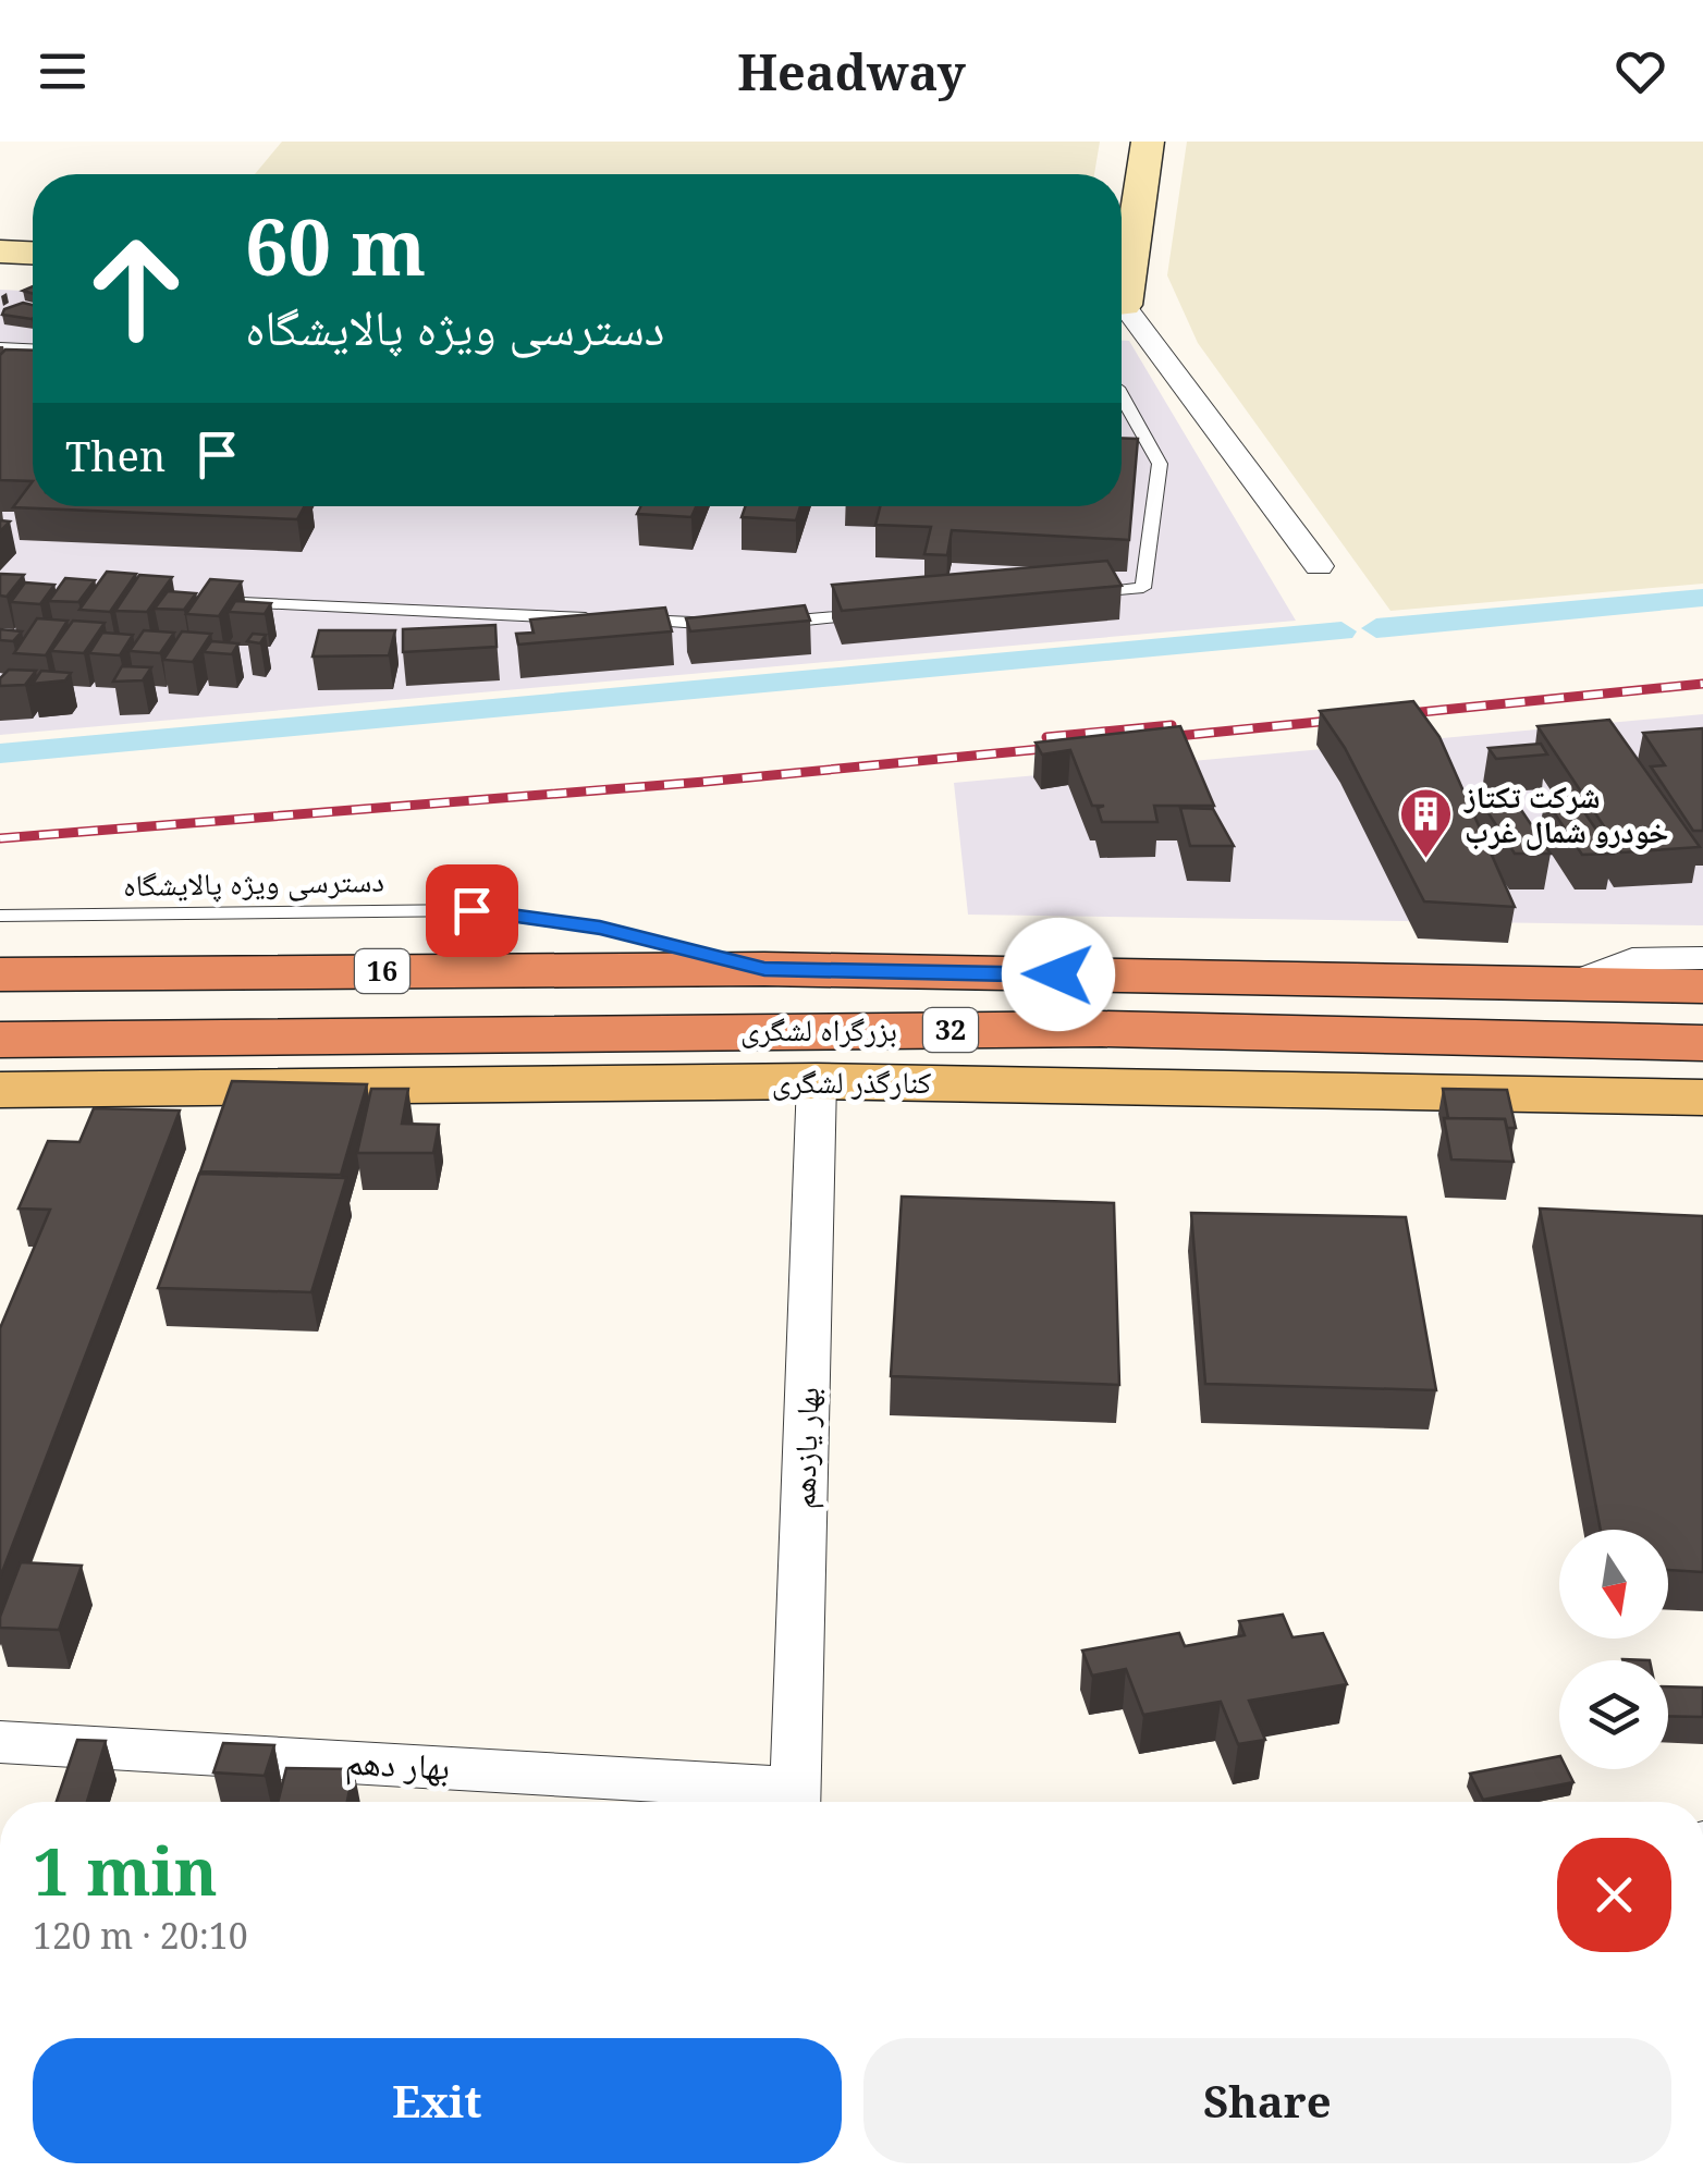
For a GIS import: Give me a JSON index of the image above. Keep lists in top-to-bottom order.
{
  "streets": {
    "highway": ["16", "بزرگراه لشگری", "32"],
    "main road": ["کنارگذر لشگری"],
    "street": ["بهار یازدهم", "بهار دهم"],
    "lane": ["دسترسی ویژه پالایشگاه"]
  },
  "crossings": [
    ["دسترسی ویژه پالایشگاه", "بزرگراه لشگری"],
    ["کنارگذر لشگری", "بهار یازدهم"],
    ["بهار یازدهم", "بهار دهم"]
  ],
  "places": {
    "building": ["شرکت تکتاز خودرو شمال غرب"]
  },
  "north": "bottom",
  "page": {
    "header": "Headway",
    "turn": ["60 m", "دسترسی ویژه پالایشگاه"],
    "then": "Then",
    "heading": ["1 min", "120 m · 20:10"],
    "buttons": ["Exit", "Share"]
  }
}
